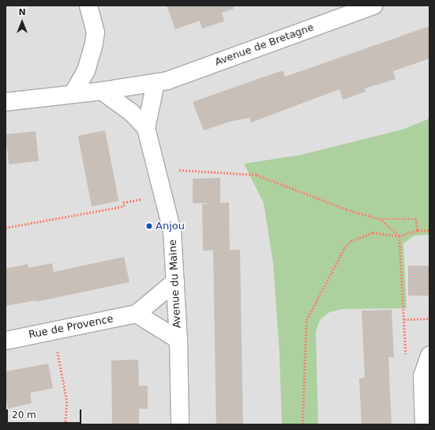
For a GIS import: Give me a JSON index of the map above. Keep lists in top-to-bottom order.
{
  "streets": {
    "street": ["Avenue de Bretagne", "Avenue du Maine", "Rue de Provence"]
  },
  "crossings": [
    ["Avenue du Maine", "Rue de Provence"]
  ],
  "places": ["Anjou"],
  "scale_bar": "20 m",
  "north": "top"
}
